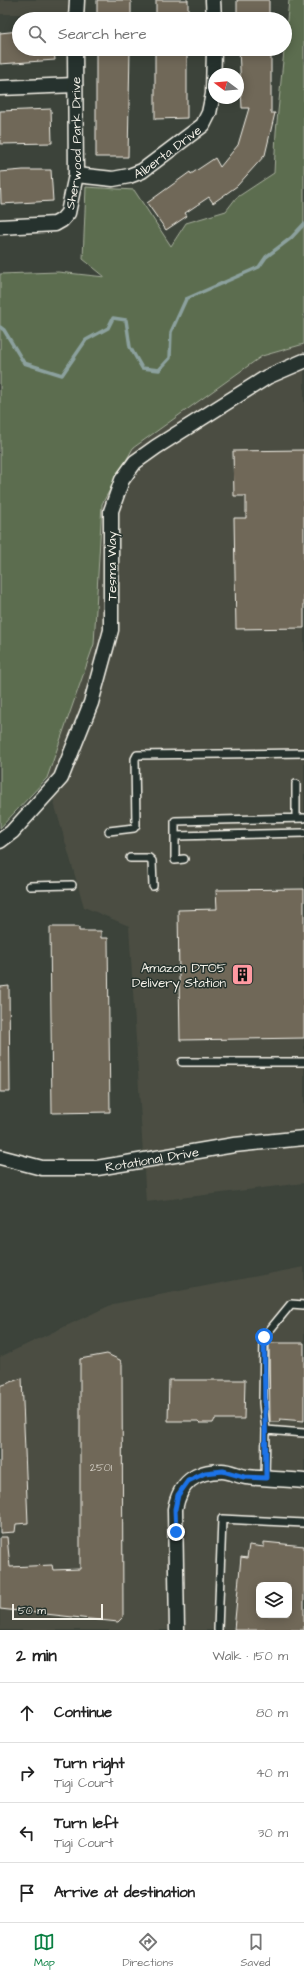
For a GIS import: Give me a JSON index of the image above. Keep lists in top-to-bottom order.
{
  "streets": {
    "street": [
      "Sherwood Park Drive",
      "Alberta Drive",
      "Tesma Way",
      "Rotational Drive"
    ]
  },
  "crossings": [
    ["Sherwood Park Drive", "Alberta Drive"]
  ],
  "places": {
    "building": ["Amazon DTO5 Delivery Station"]
  },
  "house_numbers": ["2501"],
  "scale_bar": "50 m",
  "north": "left",
  "page": {
    "search": "Search here",
    "scale": "50 m",
    "heading": ["2 min", "Walk · 150 m"],
    "list": [
      ["Continue", "80 m"],
      ["Turn right", "Tigi Court", "40 m"],
      ["Turn left", "Tigi Court", "30 m"],
      "Arrive at destination"
    ],
    "nav": ["Map", "Directions", "Saved"]
  }
}
